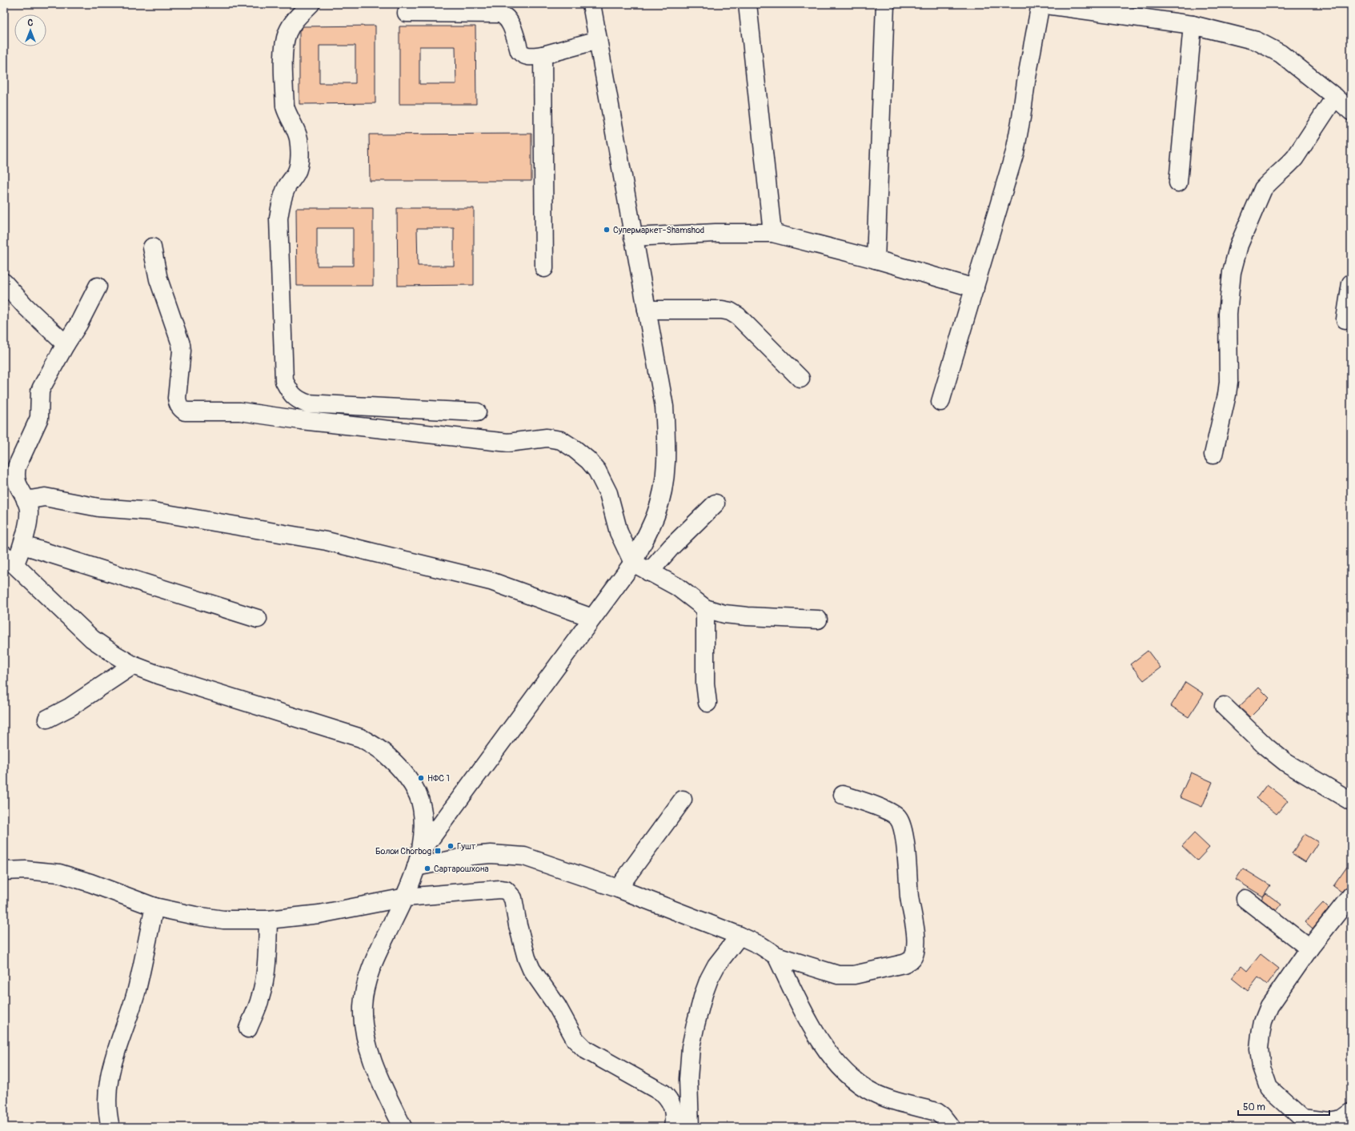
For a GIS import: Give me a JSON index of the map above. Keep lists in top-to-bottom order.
{
  "places": {
    "other": [
      "Супермаркет-Shamshod",
      "НФС 1",
      "Гушт",
      "Сартарошхона"
    ],
    "transit": ["Болои Chorbog"]
  },
  "scale_bar": "50 m",
  "north": "top"
}
